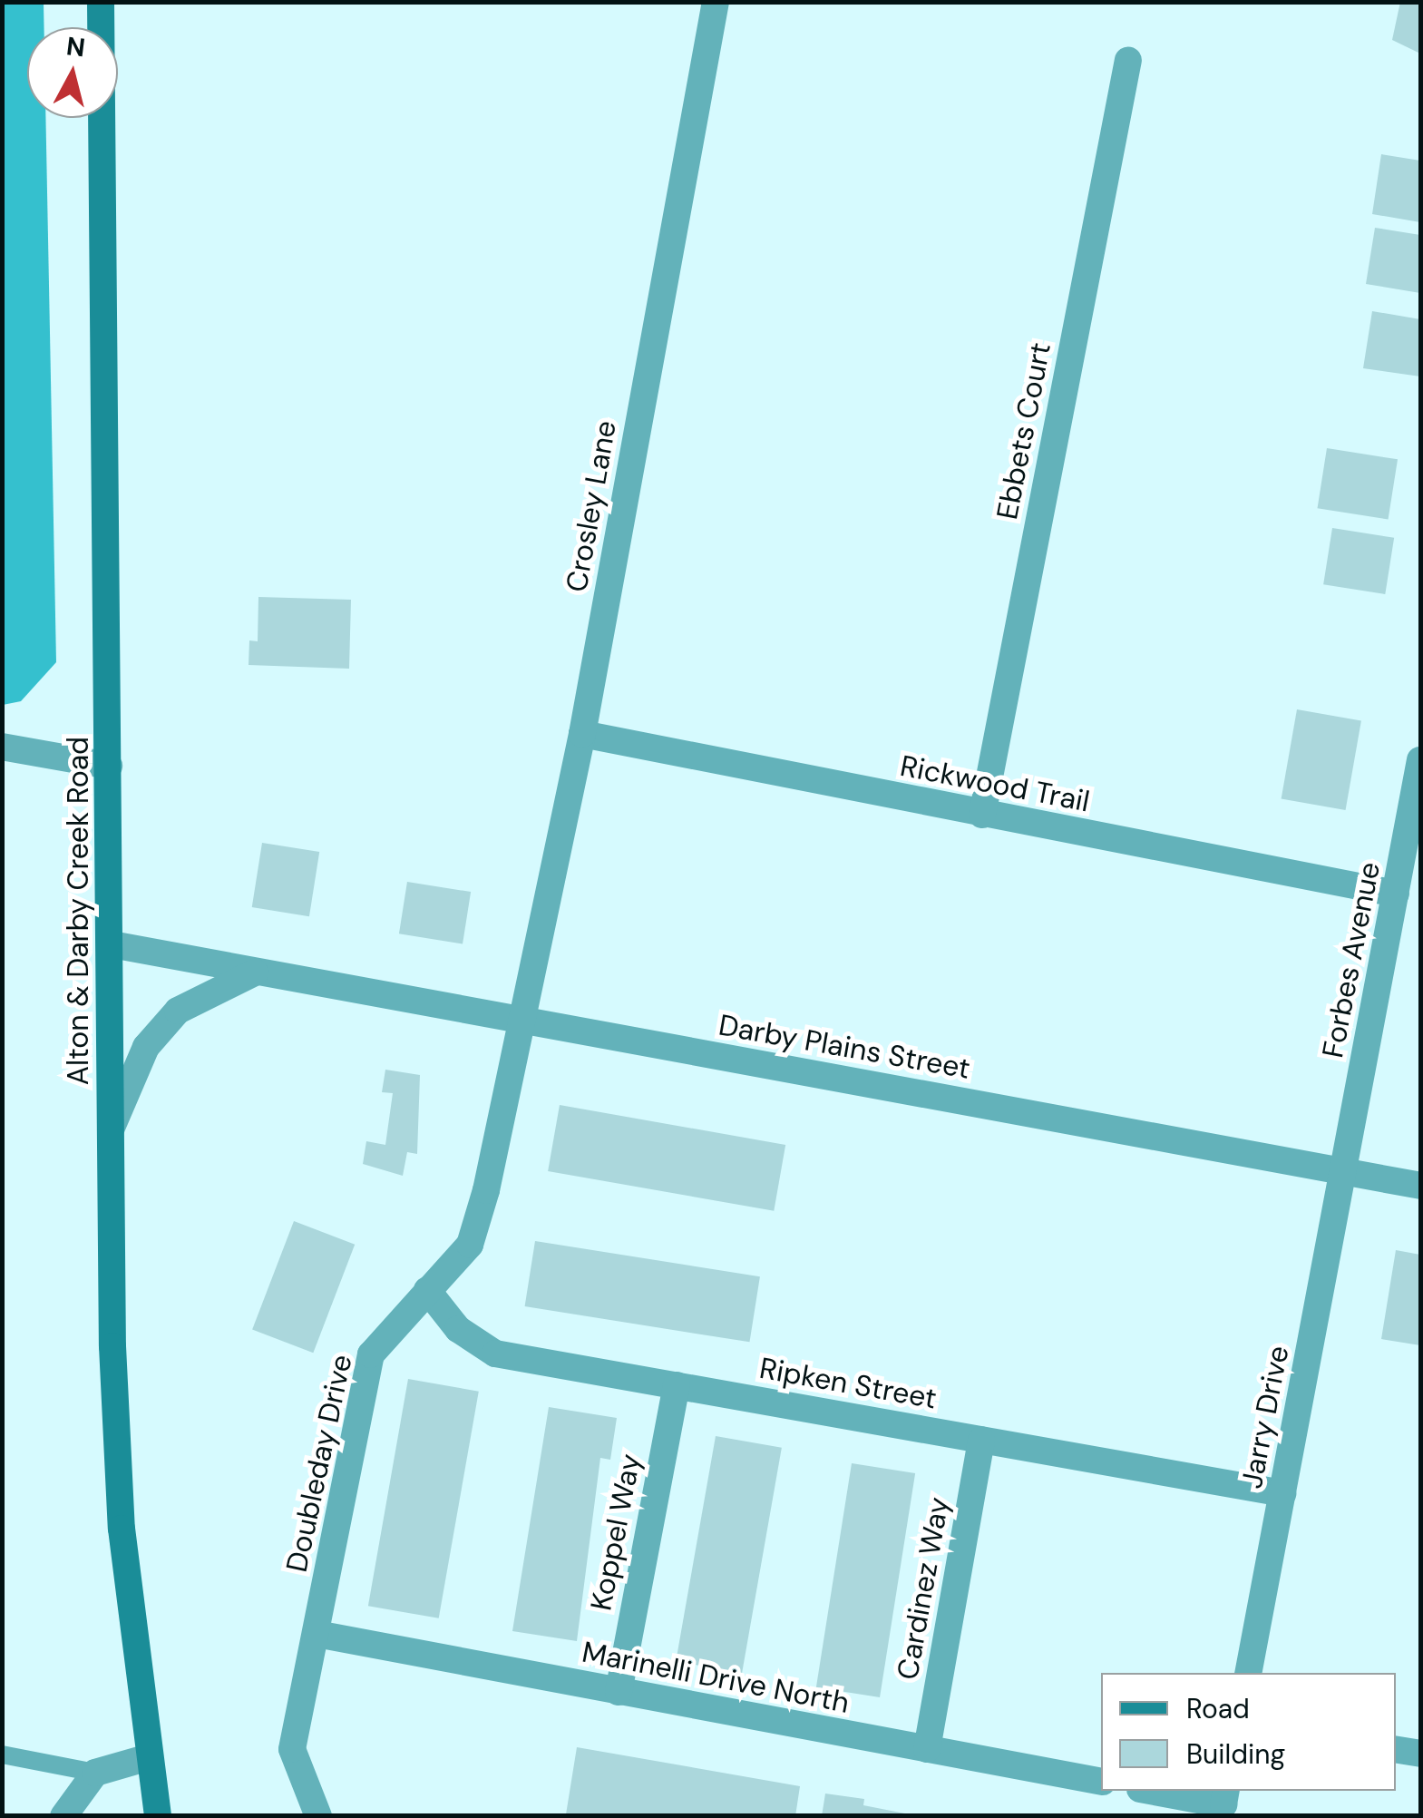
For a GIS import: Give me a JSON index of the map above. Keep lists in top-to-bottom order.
{
  "streets": {
    "main road": ["Alton & Darby Creek Road"],
    "street": [
      "Ebbets Court",
      "Crosley Lane",
      "Rickwood Trail",
      "Forbes Avenue",
      "Darby Plains Street",
      "Ripken Street",
      "Jarry Drive",
      "Doubleday Drive",
      "Koppel Way",
      "Cardinez Way",
      "Marinelli Drive North"
    ]
  },
  "crossings": [
    ["Ebbets Court", "Rickwood Trail"],
    ["Crosley Lane", "Rickwood Trail"],
    ["Crosley Lane", "Darby Plains Street"],
    ["Crosley Lane", "Doubleday Drive"],
    ["Rickwood Trail", "Forbes Avenue"],
    ["Alton & Darby Creek Road", "Darby Plains Street"],
    ["Forbes Avenue", "Darby Plains Street"],
    ["Forbes Avenue", "Jarry Drive"],
    ["Darby Plains Street", "Jarry Drive"],
    ["Darby Plains Street", "Doubleday Drive"],
    ["Ripken Street", "Jarry Drive"],
    ["Ripken Street", "Doubleday Drive"],
    ["Ripken Street", "Koppel Way"],
    ["Ripken Street", "Cardinez Way"],
    ["Doubleday Drive", "Marinelli Drive North"],
    ["Koppel Way", "Marinelli Drive North"],
    ["Cardinez Way", "Marinelli Drive North"]
  ],
  "legend": ["Road", "Building"],
  "north": "top"
}
